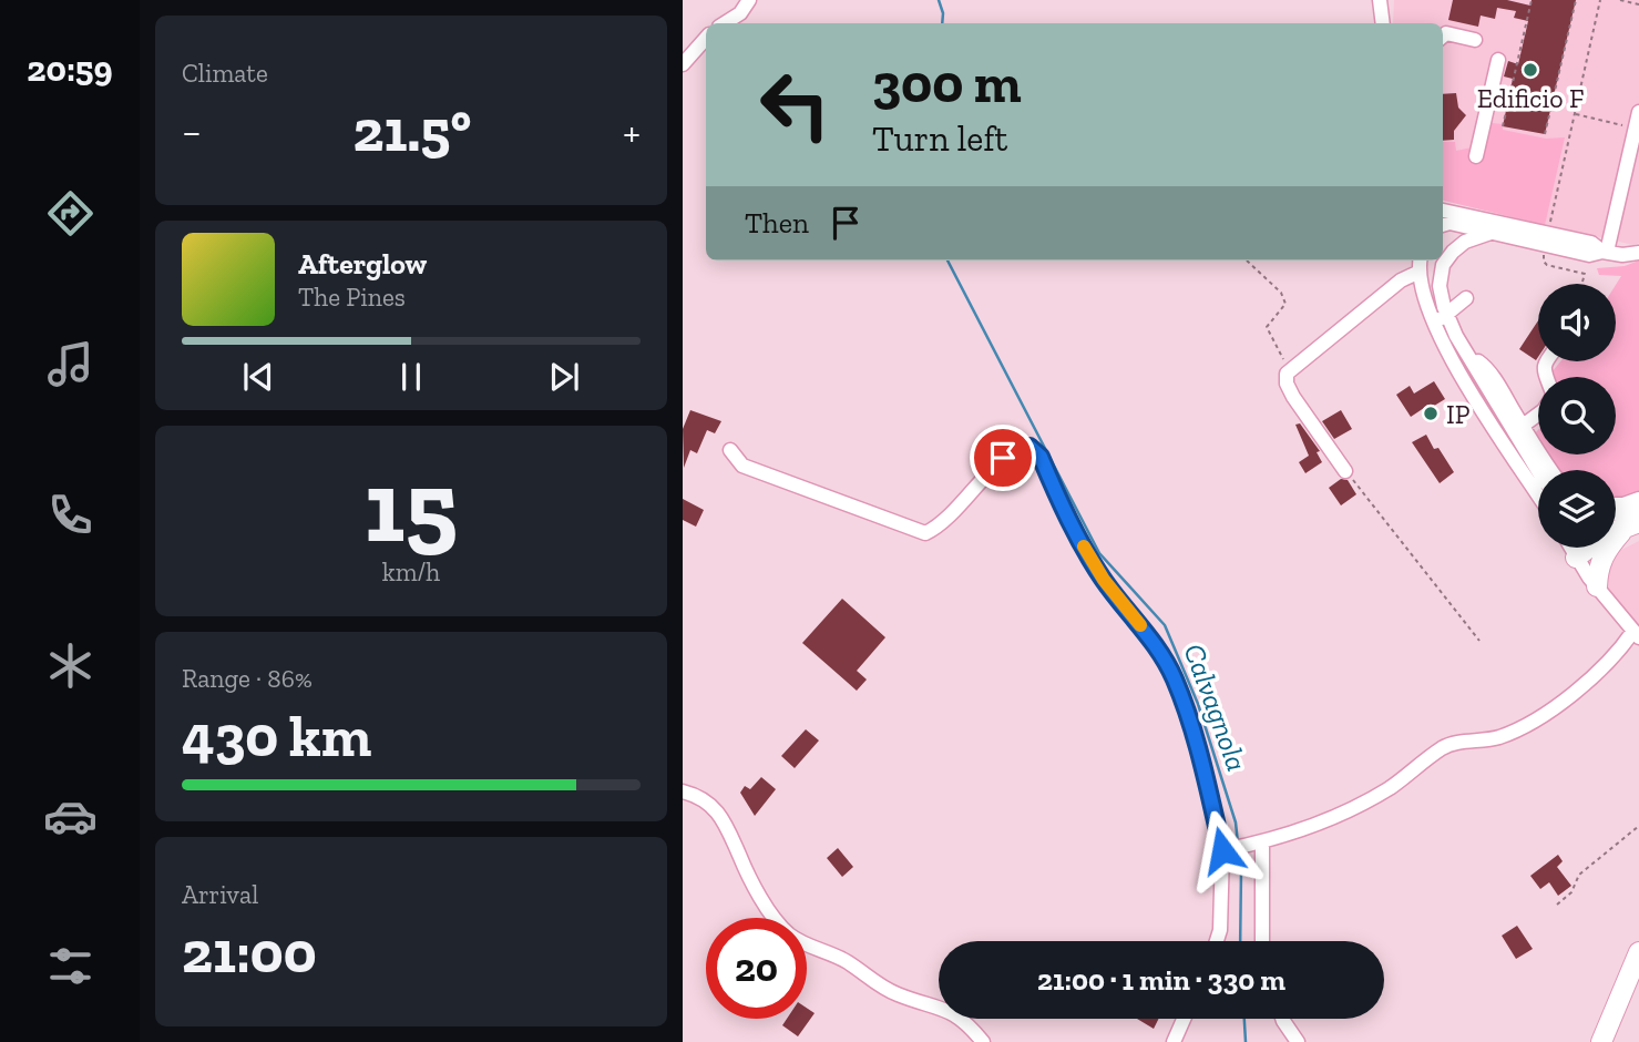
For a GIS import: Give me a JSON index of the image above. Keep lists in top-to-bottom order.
{
  "water": ["Calvagnola"],
  "places": ["Edificio F", "IP"],
  "page": {
    "tabs": "20:59",
    "tile": [
      "Climate",
      ["15", "km/h"],
      ["Range · 86%", "430 km"],
      ["Arrival", "21:00"]
    ],
    "turn": ["300 m", "Turn left"],
    "heat": ["−", "21.5°", "+"],
    "then": "Then",
    "song": ["Afterglow", "The Pines"],
    "limit": "20",
    "trip": "21:00 · 1 min · 330 m"
  }
}
